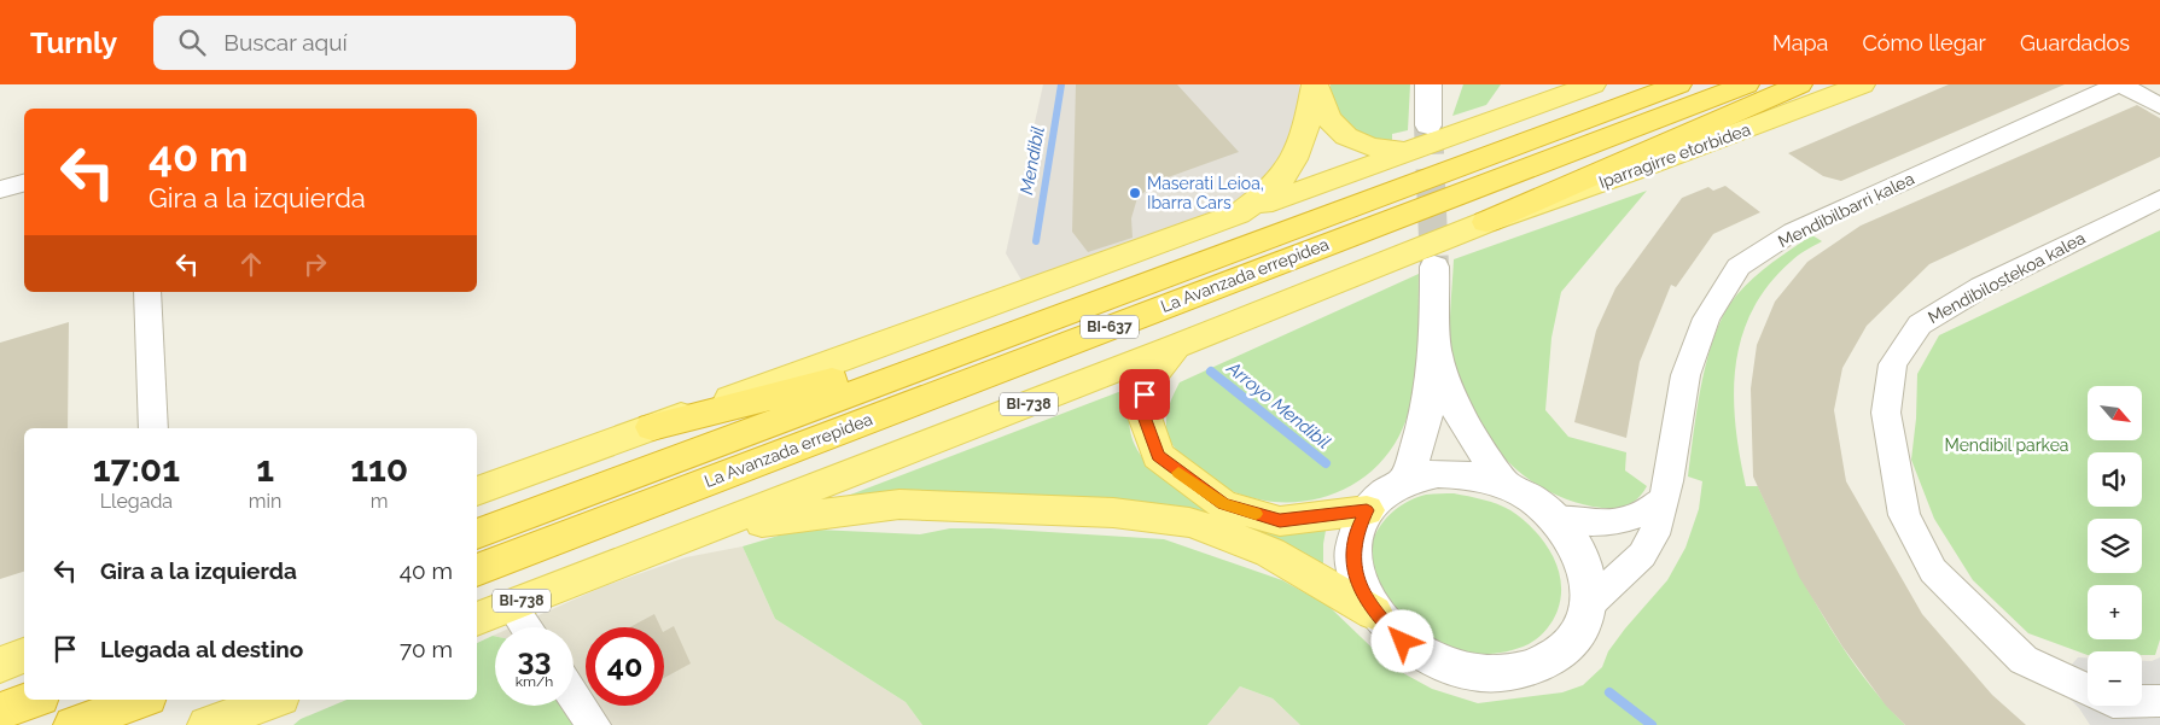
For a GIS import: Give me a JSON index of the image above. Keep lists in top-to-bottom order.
{
  "streets": {
    "highway": ["La Avanzada errepidea", "BI-637"],
    "main road": ["Iparragirre etorbidea", "BI-738"],
    "street": ["Mendibilbarri kalea", "Mendibilostekoa kalea"]
  },
  "crossings": [
    ["Iparragirre etorbidea", "BI-738"]
  ],
  "water": ["Mendibil", "Arroyo Mendibil"],
  "parks": ["Mendibil parkea"],
  "places": ["Maserati Leioa, Ibarra Cars"],
  "north": "bottom right",
  "page": {
    "header": "Turnly",
    "search": "Buscar aquí",
    "nav": ["Mapa", "Cómo llegar", "Guardados"],
    "turn": ["40 m", "Gira a la izquierda"],
    "map_buttons": ["+", "−"],
    "eta": [
      "17:01",
      "Llegada",
      "1",
      "min",
      "110",
      "m"
    ],
    "list": [
      {
        "name": "Gira a la izquierda",
        "value": "40 m"
      },
      {
        "name": "Llegada al destino",
        "value": "70 m"
      }
    ],
    "speed": "33 km/h",
    "limit": "40"
  }
}
